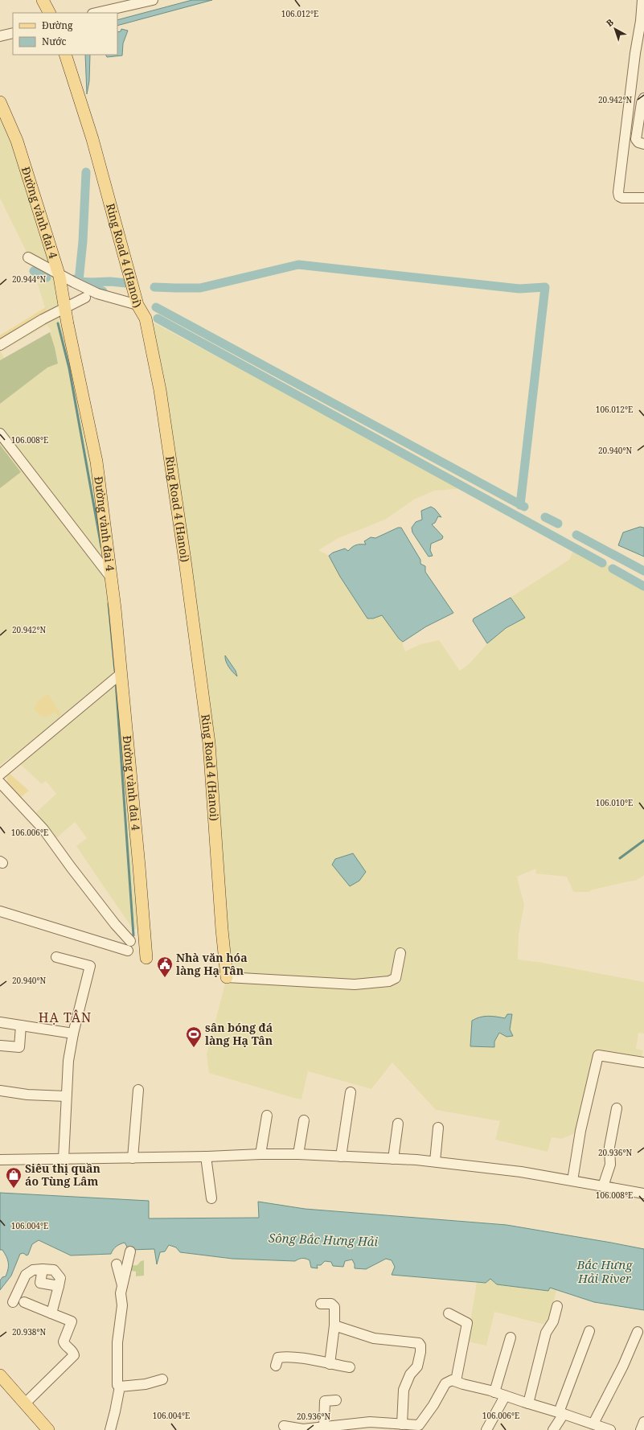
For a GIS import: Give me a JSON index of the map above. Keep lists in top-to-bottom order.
{
  "streets": {
    "main road": ["Đường vành đai 4", "Ring Road 4 (Hanoi)"]
  },
  "districts": ["HẠ TÂN"],
  "water": ["Sông Bắc Hưng Hải", "Bắc Hưng Hải River"],
  "places": {
    "public building": ["Nhà văn hóa làng Hạ Tân"],
    "sports": ["sân bóng đá làng Hạ Tân"],
    "shop": ["Siêu thị quần áo Tùng Lâm"]
  },
  "legend": ["Đường", "Nước"],
  "north": "top left",
  "coordinates": [
    "106.012°E",
    "20.942°N",
    "20.944°N",
    "106.008°E",
    "20.940°N",
    "106.010°E",
    "106.006°E",
    "20.936°N",
    "106.004°E",
    "20.938°N"
  ]
}
